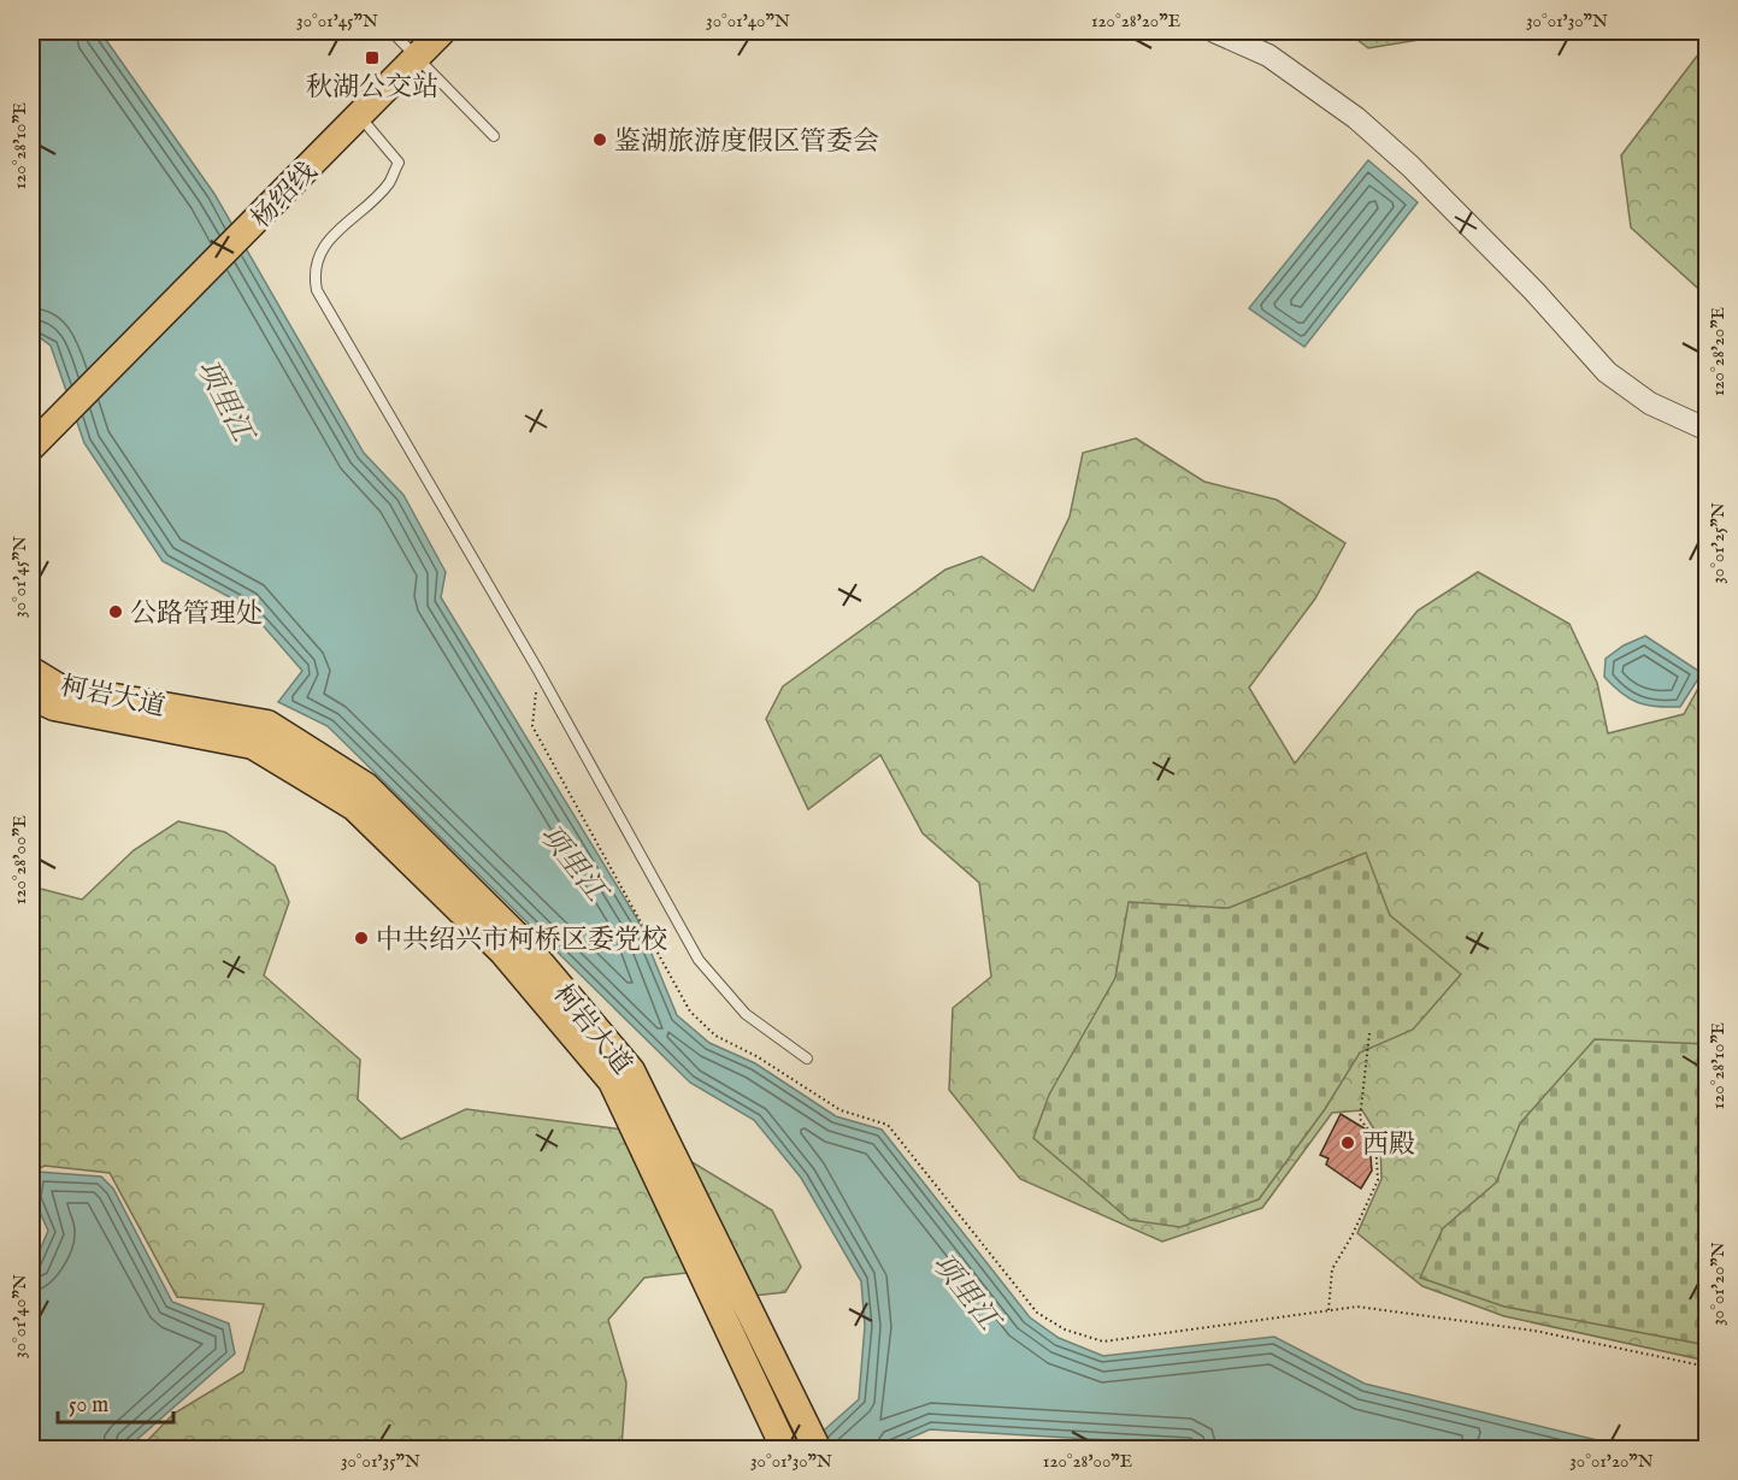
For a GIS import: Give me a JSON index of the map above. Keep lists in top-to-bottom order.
{
  "streets": {
    "main road": ["杨绍线", "柯岩大道"]
  },
  "water": ["项里江"],
  "places": {
    "transit": ["秋湖公交站"],
    "other": [
      "鉴湖旅游度假区管委会",
      "公路管理处",
      "中共绍兴市柯桥区委党校",
      "西殿"
    ]
  },
  "scale_bar": "50 m",
  "coordinates": [
    "30°01'45\"N",
    "30°01'40\"N",
    "120°28'20\"E",
    "30°01'30\"N",
    "120°28'10\"E",
    "30°01'25\"N",
    "120°28'00\"E",
    "30°01'20\"N",
    "30°01'35\"N"
  ]
}
